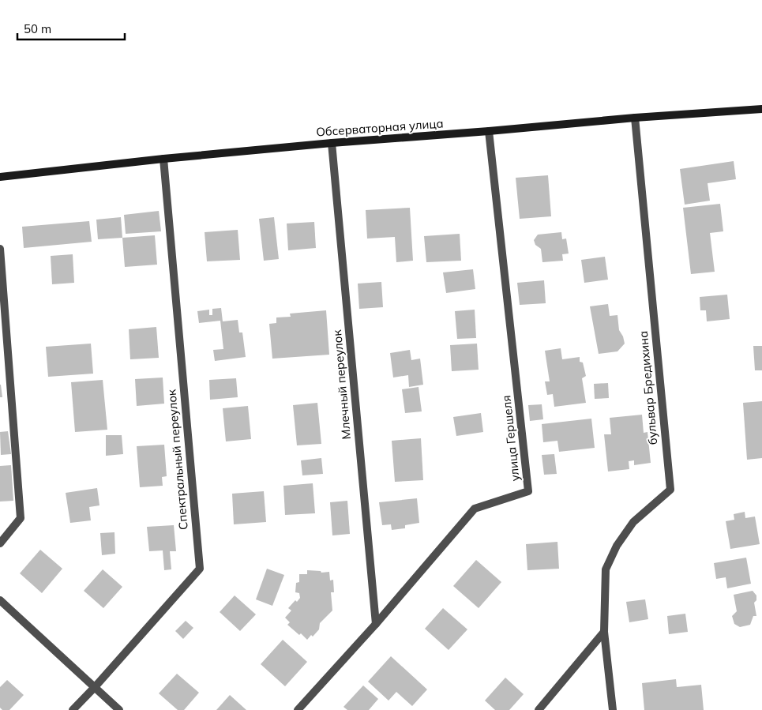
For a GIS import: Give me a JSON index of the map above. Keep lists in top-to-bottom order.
{
  "streets": {
    "main road": ["Обсерваторная улица"],
    "street": [
      "Млечный переулок",
      "бульвар Бредихина",
      "улица Гершеля",
      "Спектральный переулок"
    ]
  },
  "crossings": [
    ["Обсерваторная улица", "Млечный переулок"],
    ["Обсерваторная улица", "бульвар Бредихина"],
    ["Обсерваторная улица", "улица Гершеля"],
    ["Обсерваторная улица", "Спектральный переулок"],
    ["Млечный переулок", "улица Гершеля"]
  ],
  "scale_bar": "50 m"
}
